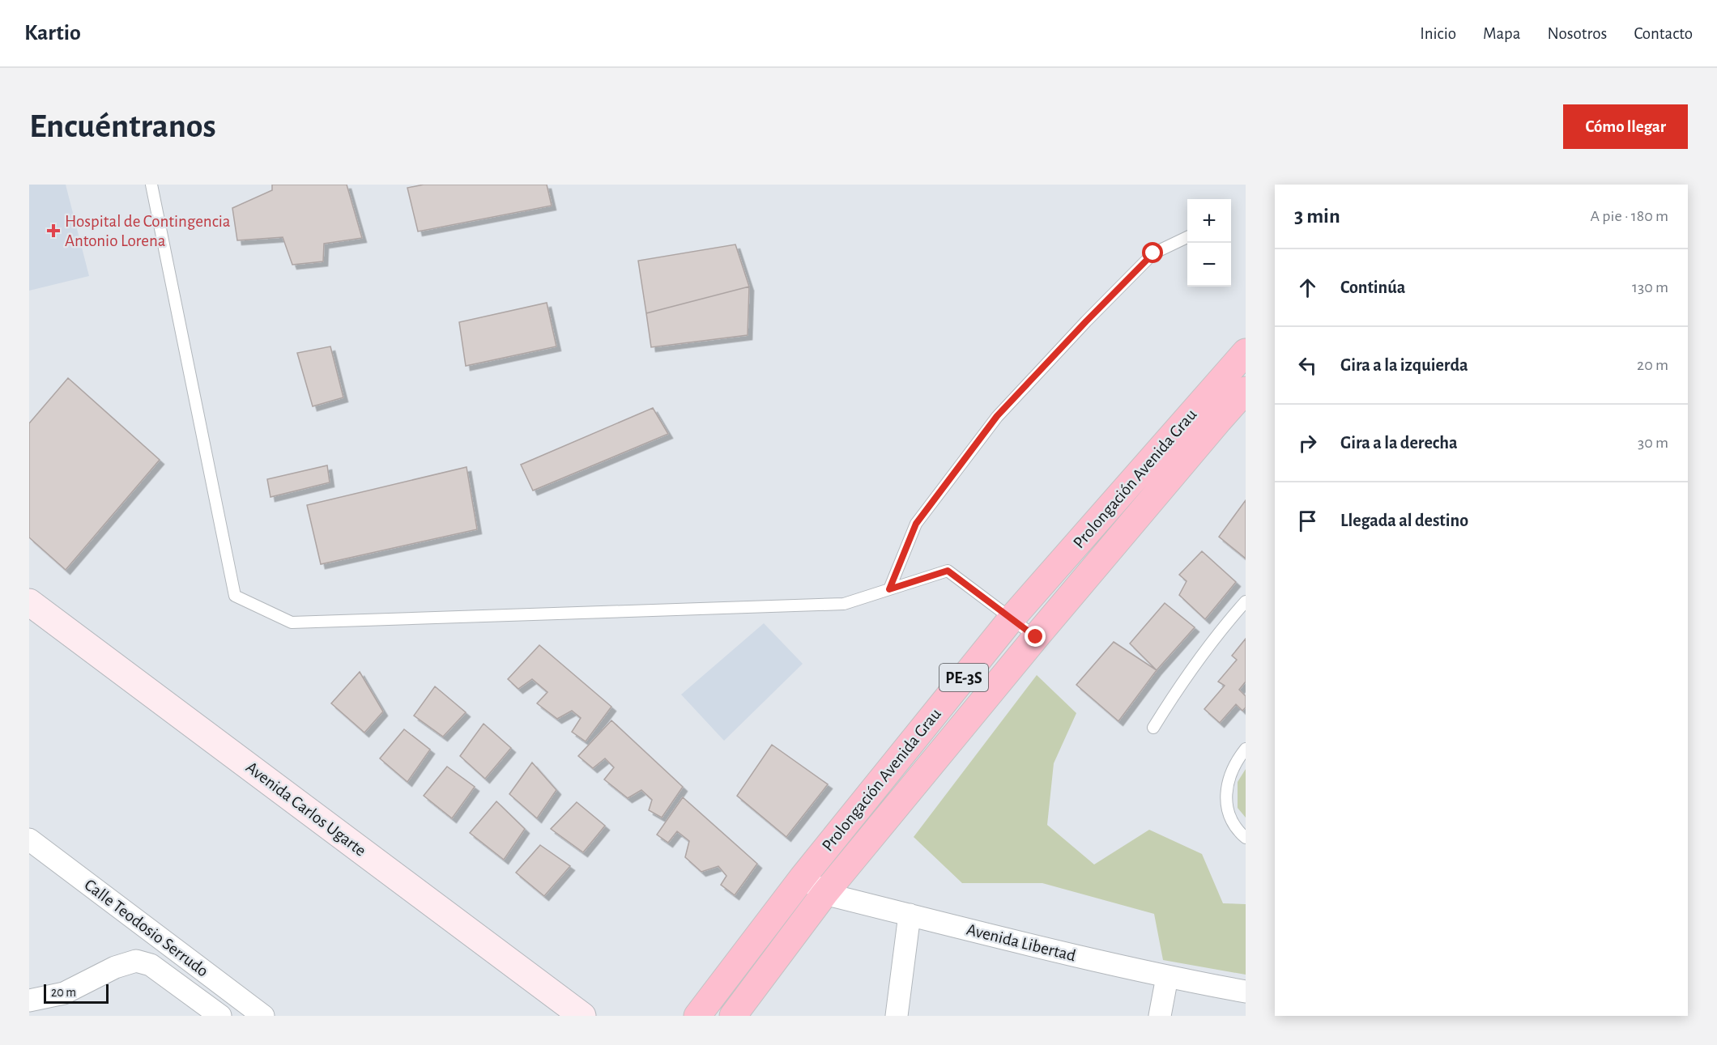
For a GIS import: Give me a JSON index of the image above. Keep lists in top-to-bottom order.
{
  "streets": {
    "highway": ["Prolongación Avenida Grau", "PE-3S"],
    "street": ["Avenida Carlos Ugarte", "Calle Teodosio Serrudo", "Avenida Libertad"]
  },
  "crossings": [
    ["Prolongación Avenida Grau", "Avenida Libertad"]
  ],
  "places": {
    "health": ["Hospital de Contingencia Antonio Lorena"]
  },
  "scale_bar": "20 m",
  "page": {
    "header": "Kartio",
    "nav": [
      "Inicio",
      "Mapa",
      "Nosotros",
      "Contacto"
    ],
    "buttons": "Cómo llegar",
    "title": "Encuéntranos",
    "heading": ["3 min", "A pie · 180 m"],
    "map_buttons": ["+", "−"],
    "list": [
      ["Continúa", "130 m"],
      ["Gira a la izquierda", "20 m"],
      ["Gira a la derecha", "30 m"],
      "Llegada al destino"
    ],
    "scale": "20 m"
  }
}
